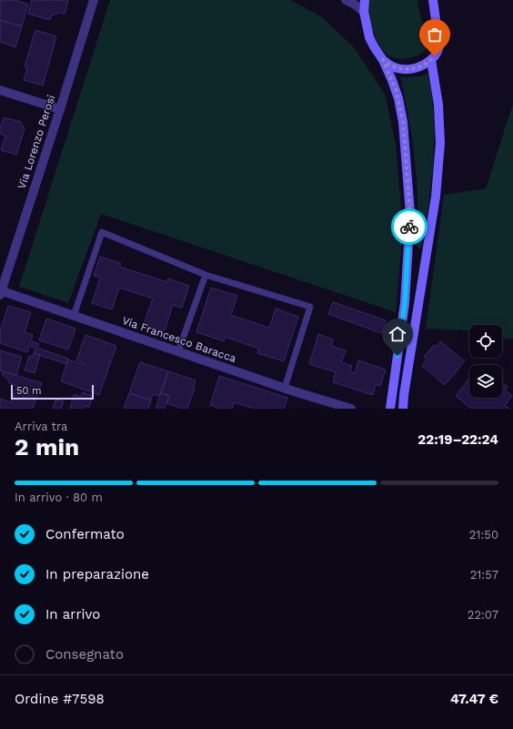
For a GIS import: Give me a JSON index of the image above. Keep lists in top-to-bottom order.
{
  "streets": {
    "street": ["Via Lorenzo Perosi", "Via Francesco Baracca"]
  },
  "crossings": [
    ["Via Lorenzo Perosi", "Via Francesco Baracca"]
  ],
  "scale_bar": "50 m",
  "page": {
    "scale": "50 m",
    "heading": ["2 min", "Arriva tra", "22:19–22:24"],
    "panel": ["Ordine #7598", "47.47 €"],
    "bar": "In arrivo · 80 m",
    "list": [
      ["Confermato", "21:50"],
      ["In preparazione", "21:57"],
      ["In arrivo", "22:07"],
      "Consegnato"
    ]
  }
}
